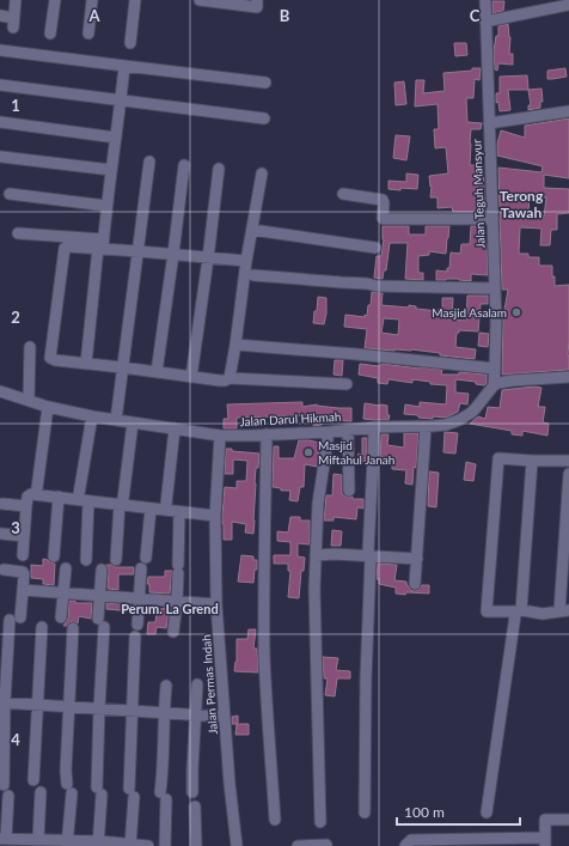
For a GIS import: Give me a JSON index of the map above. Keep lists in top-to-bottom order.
{
  "streets": {
    "street": ["Jalan Teguh Mansyur", "Jalan Darul Hikmah", "Jalan Permas Indah"]
  },
  "crossings": [
    ["Jalan Teguh Mansyur", "Jalan Darul Hikmah"],
    ["Jalan Darul Hikmah", "Jalan Permas Indah"]
  ],
  "districts": ["Terong Tawah", "Perum. La Grend"],
  "places": ["Masjid Asalam", "Masjid Miftahul Janah"],
  "scale_bar": "100 m",
  "grid": {
    "columns": ["A", "B", "C"],
    "rows": [
      "1",
      "2",
      "3",
      "4"
    ]
  }
}
